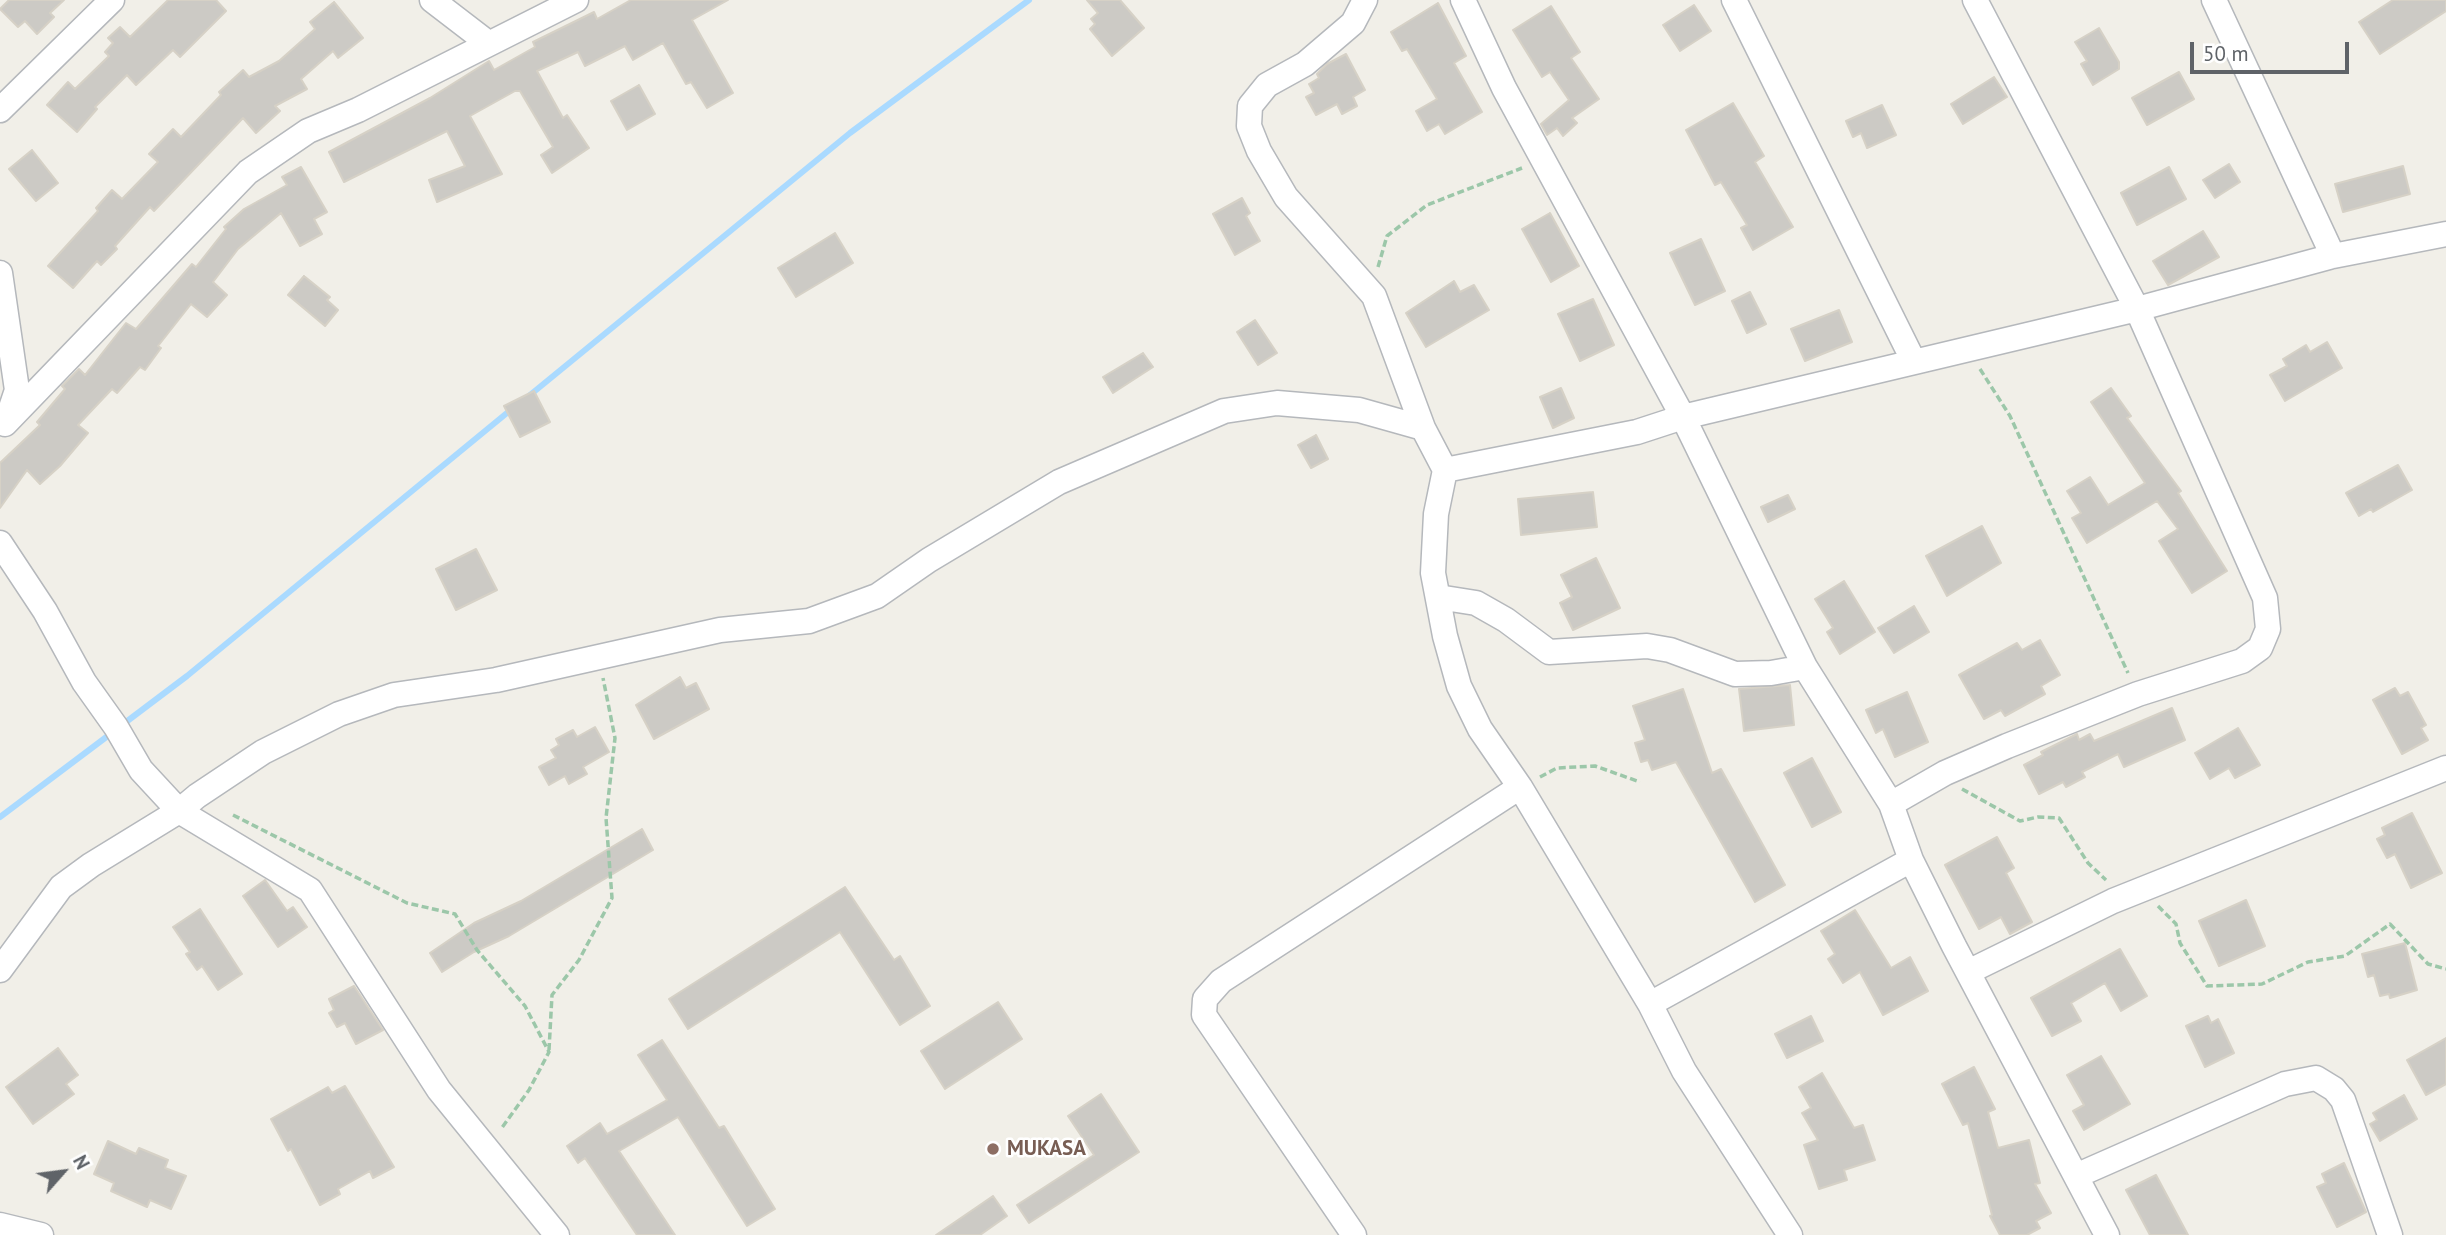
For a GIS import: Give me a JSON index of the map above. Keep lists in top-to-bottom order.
{
  "places": ["MUKASA"],
  "scale_bar": "50 m",
  "north": "top right"
}
